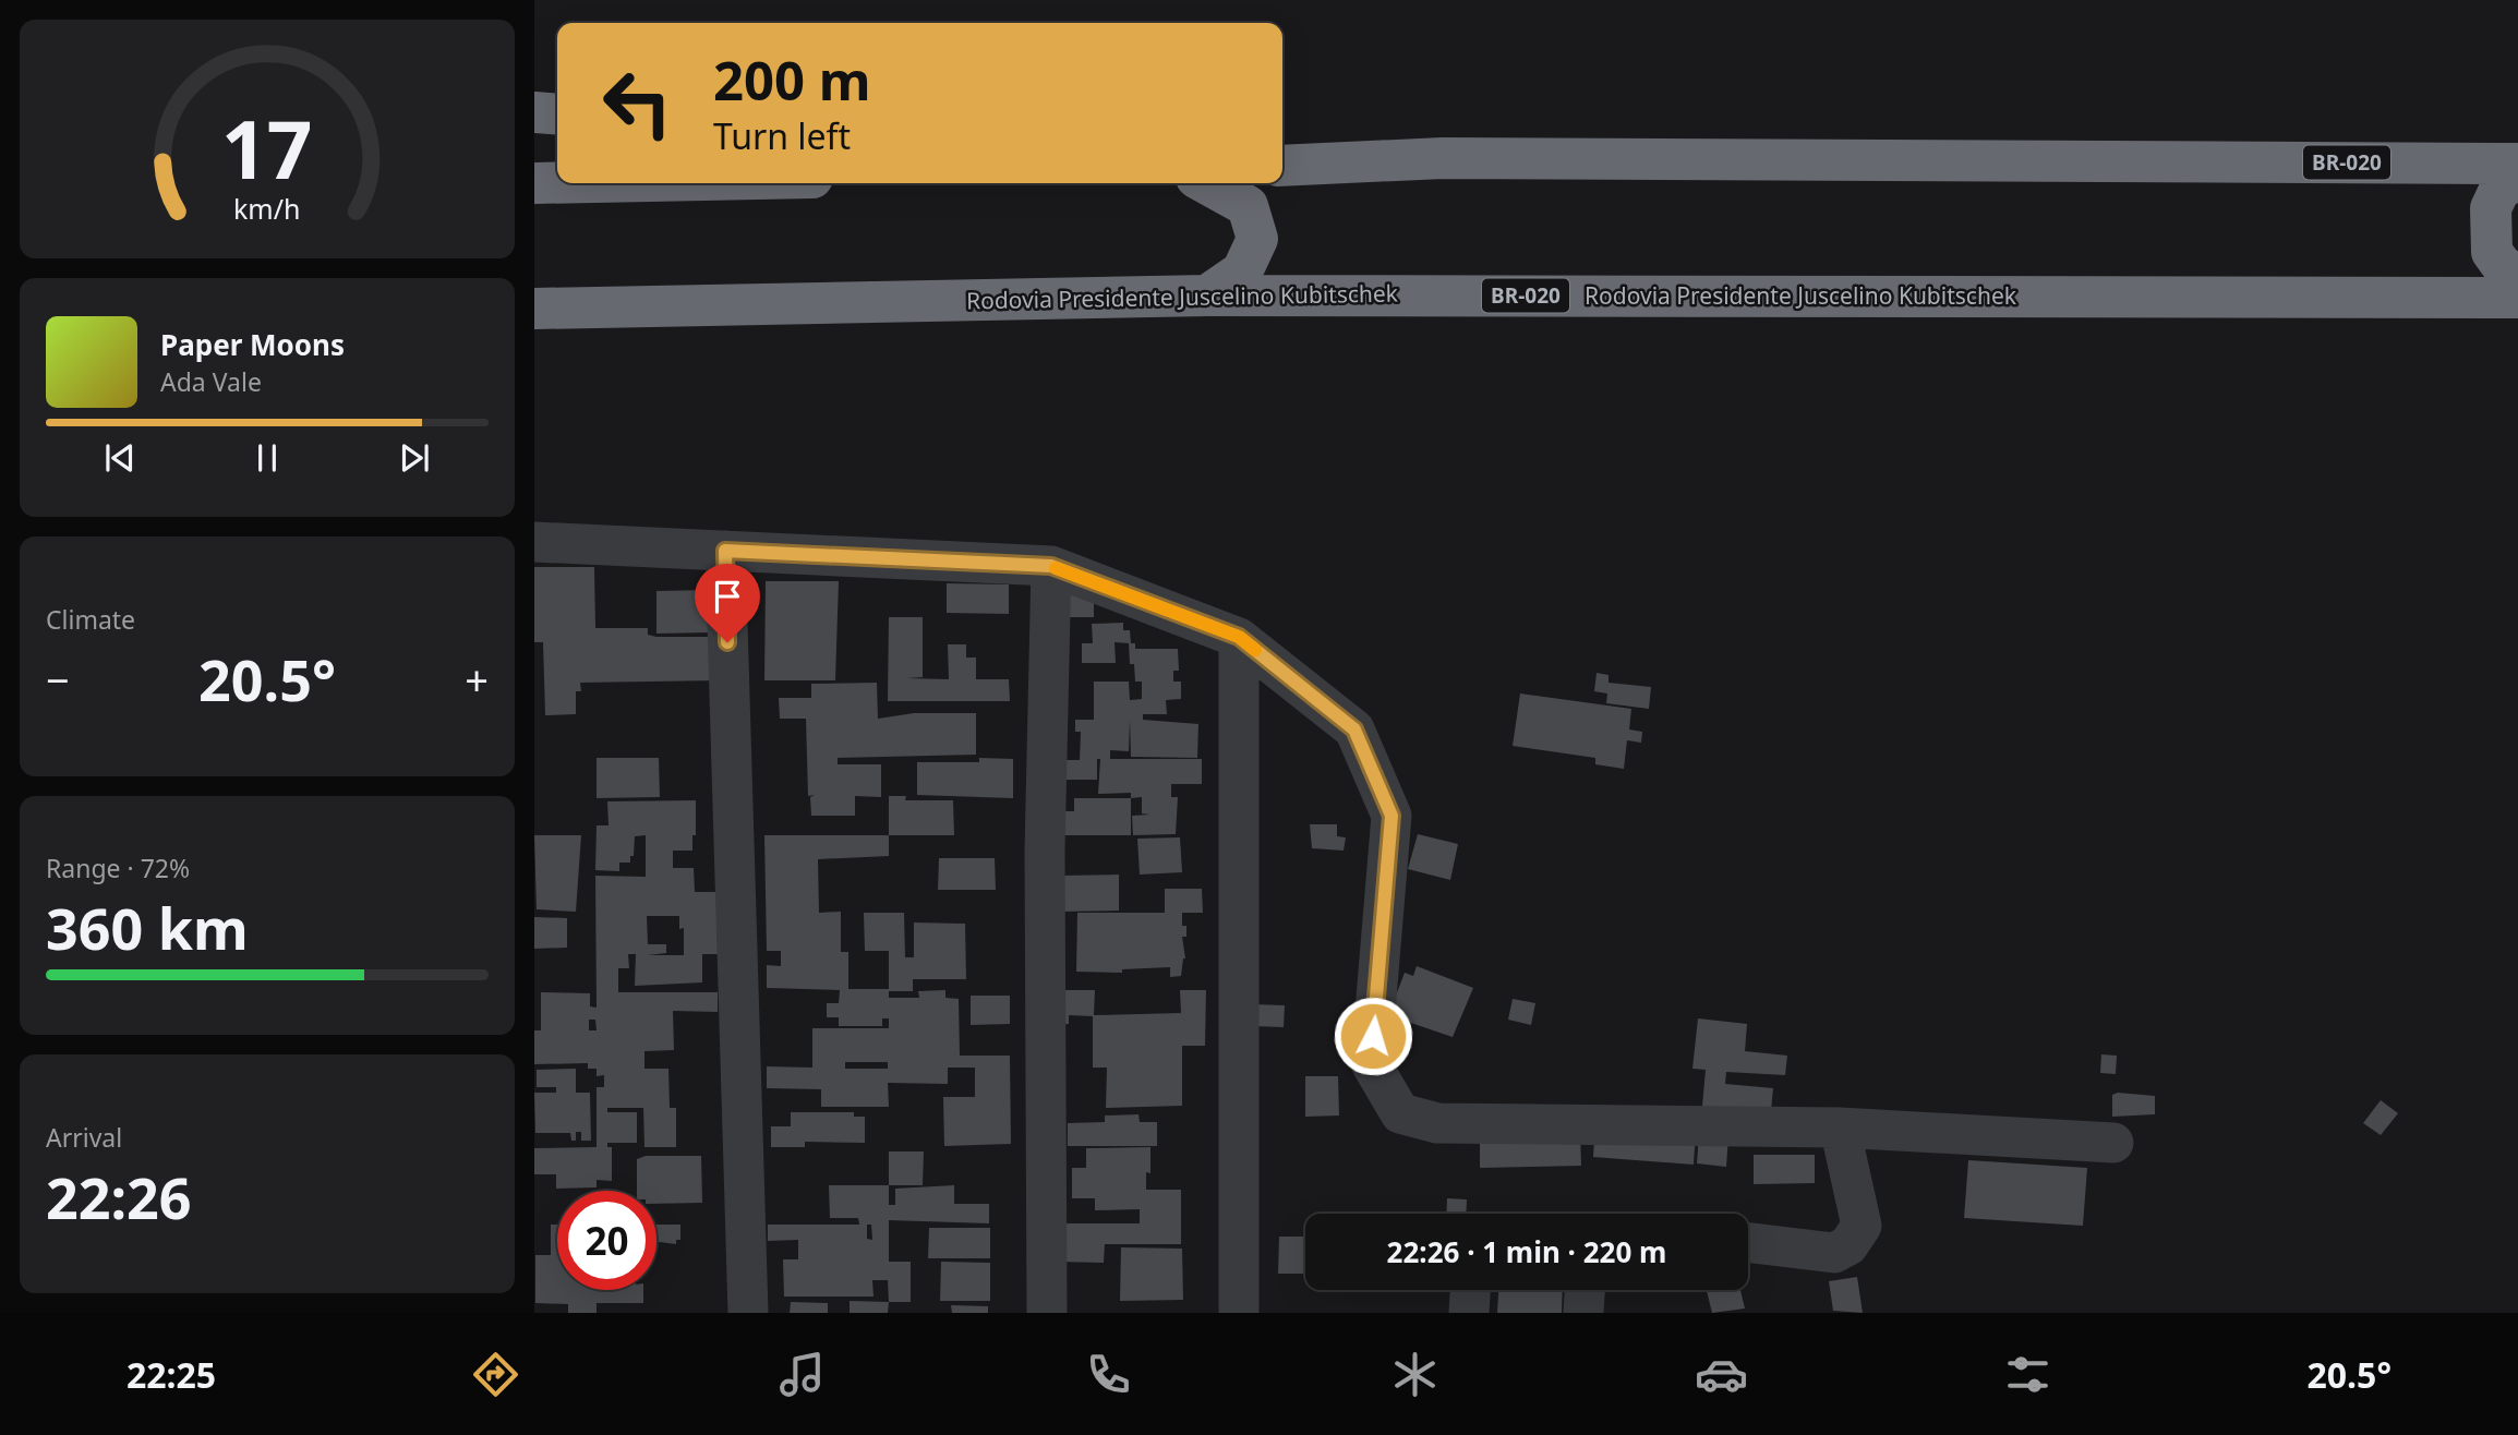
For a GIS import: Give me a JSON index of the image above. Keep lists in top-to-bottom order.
{
  "streets": {
    "highway": ["BR-020", "Rodovia Presidente Juscelino Kubitschek"]
  },
  "page": {
    "turn": ["200 m", "Turn left"],
    "song": ["Paper Moons", "Ada Vale"],
    "tile": [
      "Climate",
      ["Range · 72%", "360 km"],
      ["Arrival", "22:26"]
    ],
    "heat": ["−", "20.5°", "+"],
    "limit": "20",
    "trip": "22:26 · 1 min · 220 m",
    "tabs": ["22:25", "20.5°"],
    "gauge": ["17", "km/h"]
  }
}
